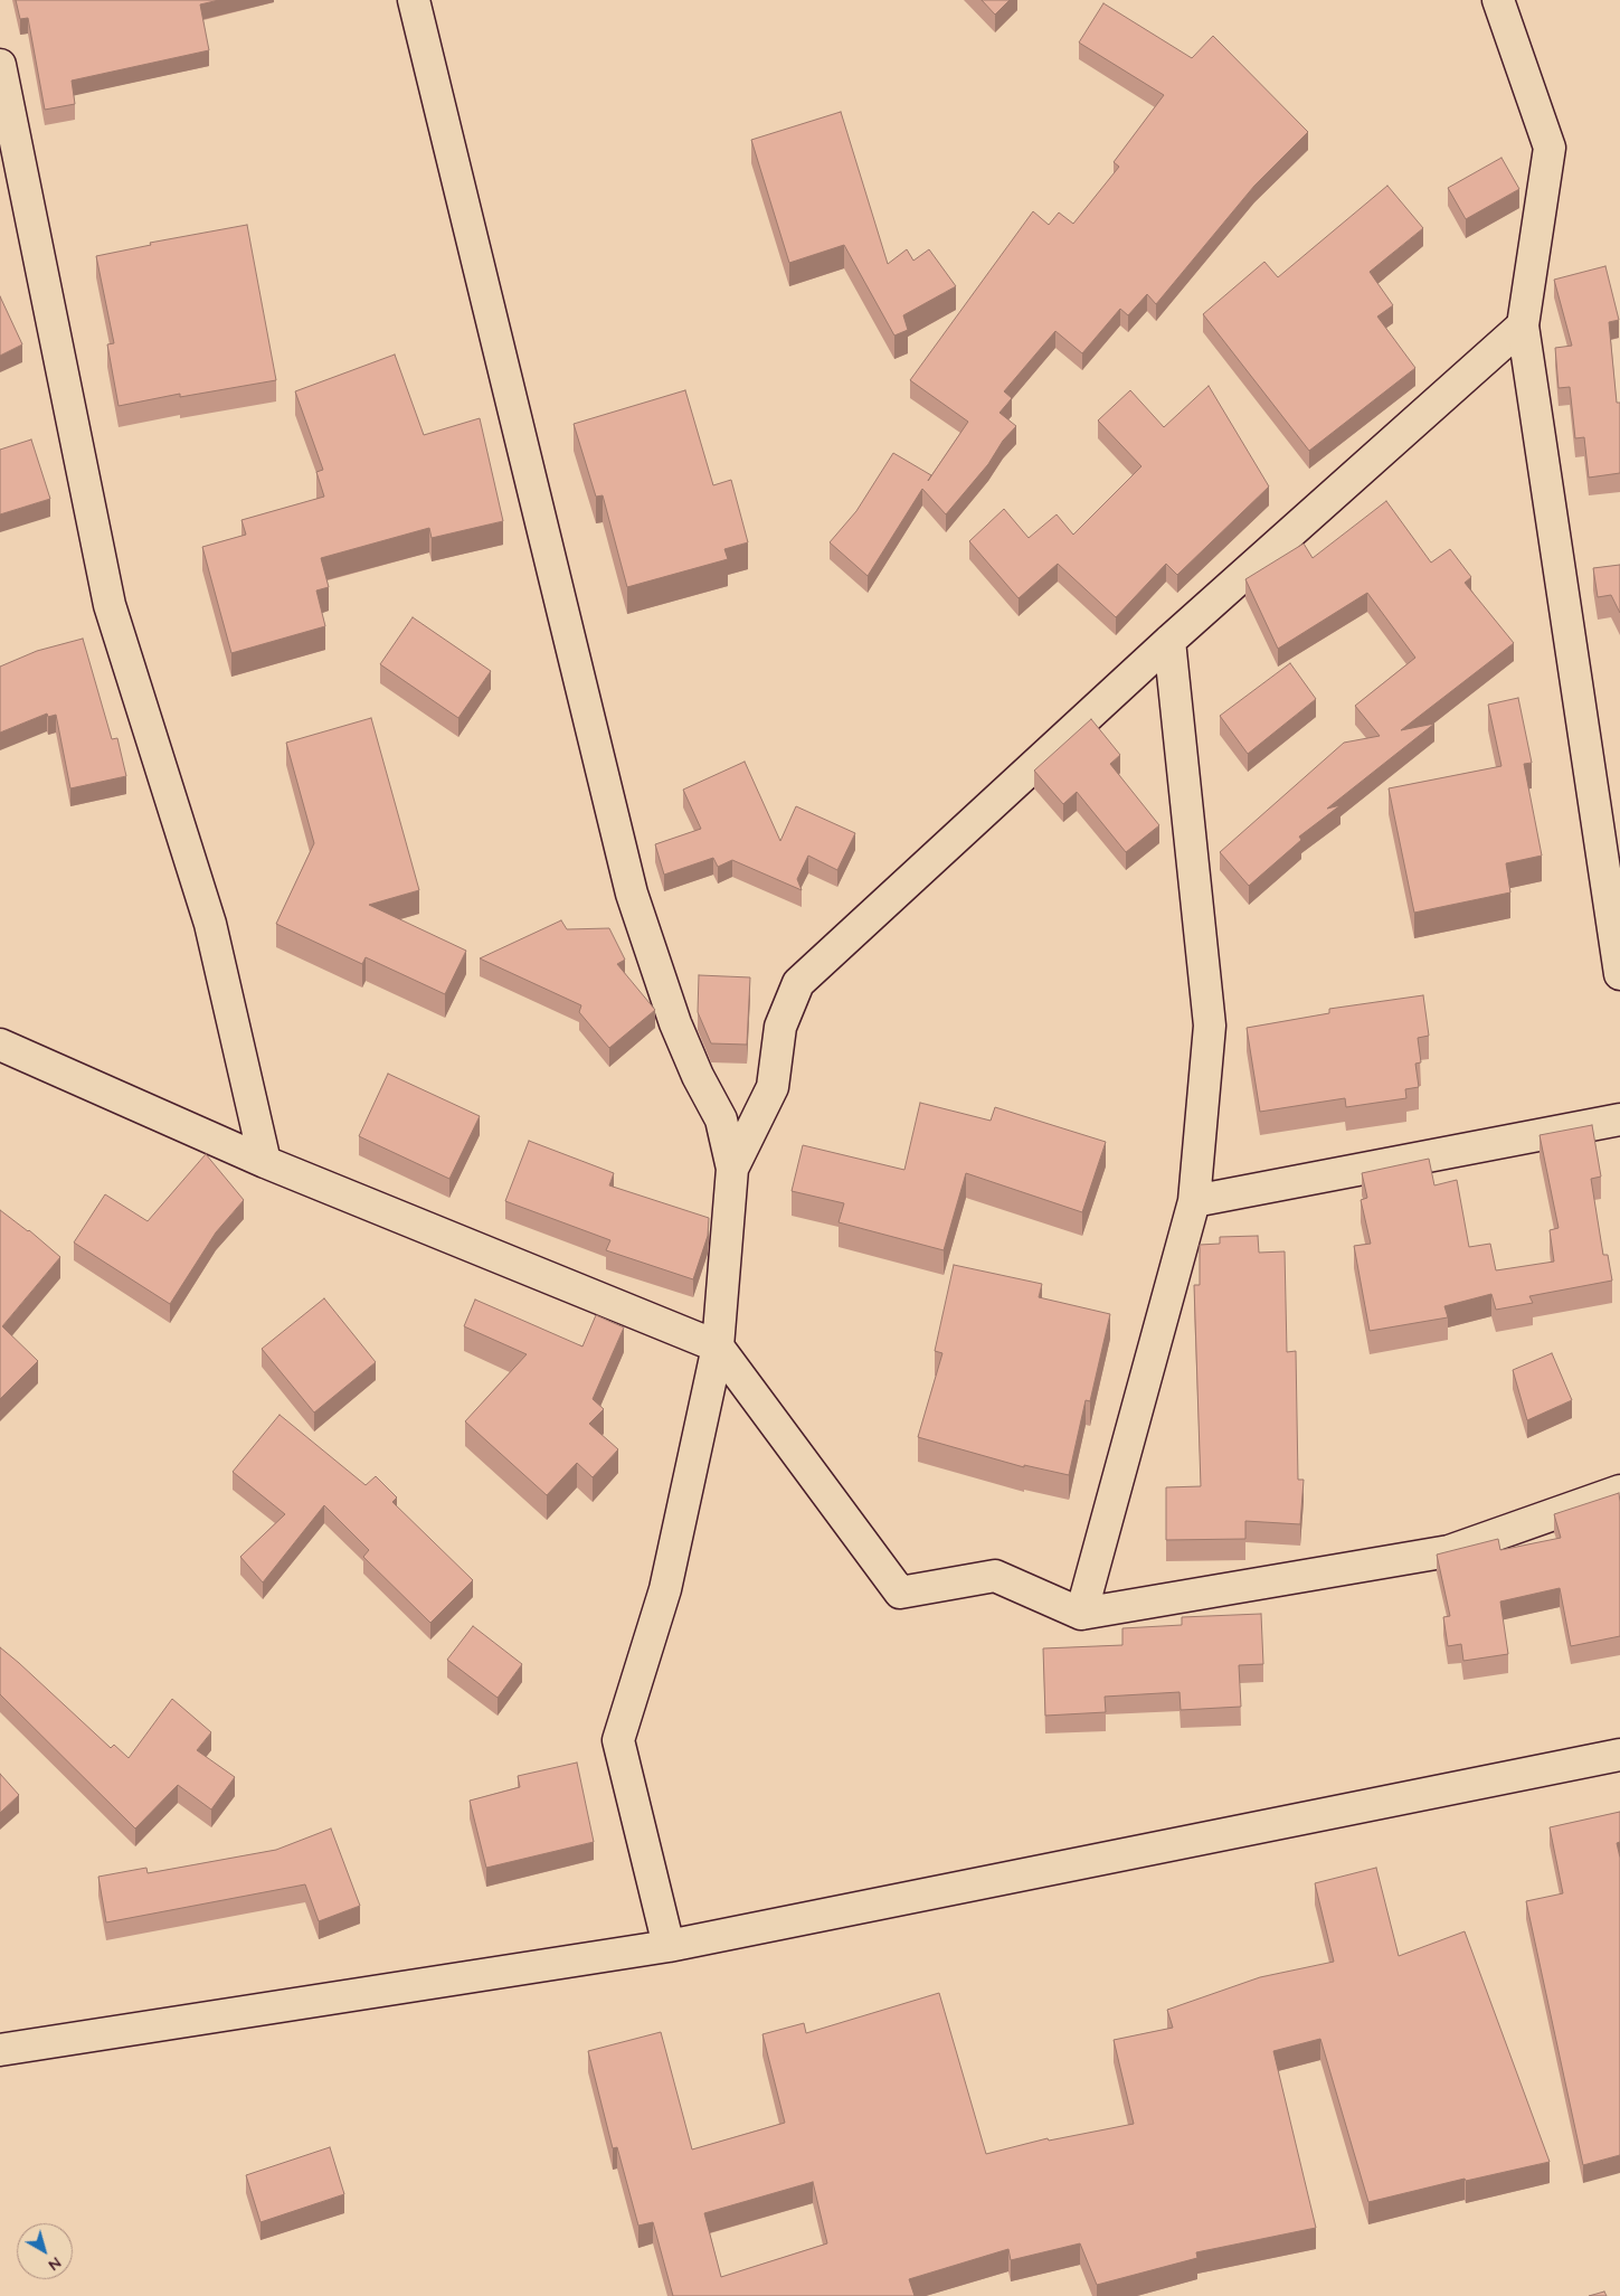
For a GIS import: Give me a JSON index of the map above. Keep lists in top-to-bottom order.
{
  "north": "bottom right"
}
